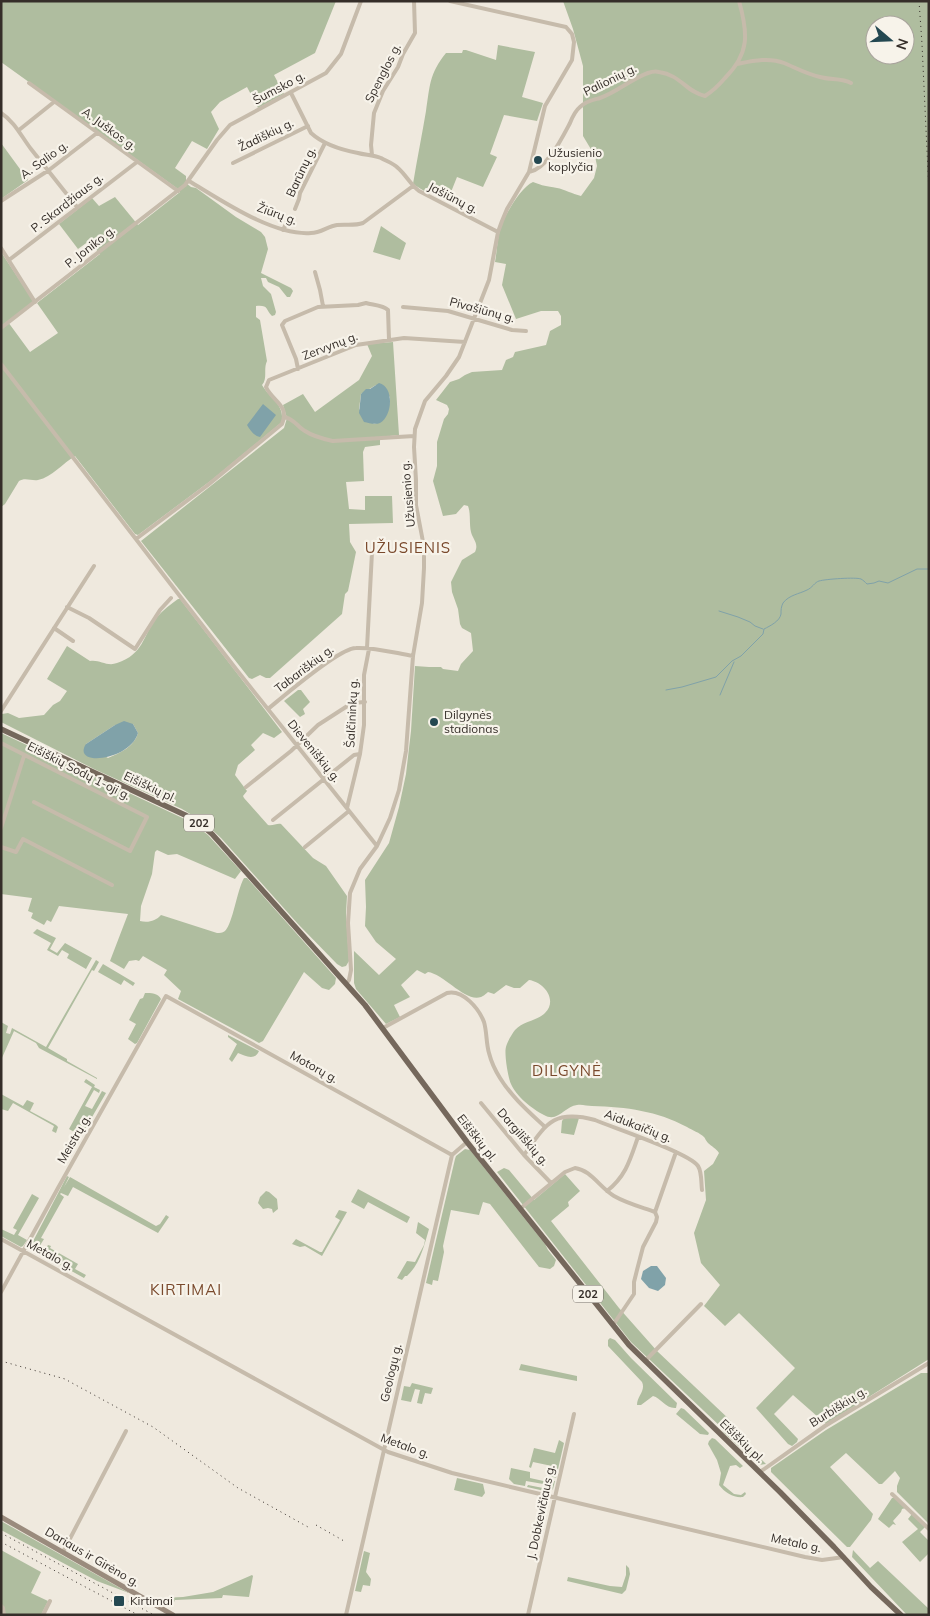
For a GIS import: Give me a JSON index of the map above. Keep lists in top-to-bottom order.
{
  "streets": {
    "main road": ["Eišiškių pl.", "202"],
    "street": [
      "Spenglos g.",
      "Palionių g.",
      "Šumsko g.",
      "A. Juškos g.",
      "Žadiškių g.",
      "A. Salio g.",
      "Barūnų g.",
      "Jašiūnų g.",
      "P. Skardžiaus g.",
      "Žiūrų g.",
      "P. Joniko g.",
      "Pivašiūnų g.",
      "Zervynų g.",
      "Užusienio g.",
      "Tabariškių g.",
      "Šalčininkų g.",
      "Dieveniškių g.",
      "Eišiškių Sodų 1-oji g.",
      "Motorų g.",
      "Aidukaičių g.",
      "Dargiliškių g.",
      "Meistrų g.",
      "Metalo g.",
      "Geologų g.",
      "Burbiškių g.",
      "J. Dobkevičiaus g.",
      "Dariaus ir Girėno g."
    ]
  },
  "crossings": [
    ["Spenglos g.", "Jašiūnų g."],
    ["Palionių g.", "Užusienio g."],
    ["Šumsko g.", "Jašiūnų g."],
    ["Šumsko g.", "Žiūrų g."],
    ["Šumsko g.", "P. Joniko g."],
    ["A. Juškos g.", "A. Salio g."],
    ["A. Juškos g.", "P. Skardžiaus g."],
    ["A. Juškos g.", "P. Joniko g."],
    ["Žadiškių g.", "Jašiūnų g."],
    ["Barūnų g.", "Jašiūnų g."],
    ["Jašiūnų g.", "Žiūrų g."],
    ["Jašiūnų g.", "Užusienio g."],
    ["Žiūrų g.", "P. Joniko g."],
    ["Pivašiūnų g.", "Užusienio g."],
    ["Zervynų g.", "Užusienio g."],
    ["Užusienio g.", "Tabariškių g."],
    ["Užusienio g.", "Dieveniškių g."],
    ["Užusienio g.", "Eišiškių pl."],
    ["Tabariškių g.", "Šalčininkų g."],
    ["Tabariškių g.", "Dieveniškių g."],
    ["Šalčininkų g.", "Dieveniškių g."],
    ["Eišiškių pl.", "Metalo g."],
    ["Eišiškių pl.", "Burbiškių g."],
    ["Motorų g.", "Meistrų g."],
    ["Motorų g.", "Geologų g."],
    ["Meistrų g.", "Metalo g."],
    ["Metalo g.", "Geologų g."],
    ["Metalo g.", "J. Dobkevičiaus g."]
  ],
  "districts": ["UŽUSIENIS", "DILGYNĖ", "KIRTIMAI"],
  "places": {
    "other": ["Užusienio koplyčia", "Dilgynės stadionas"],
    "transit": ["Kirtimai"]
  },
  "north": "right"
}
